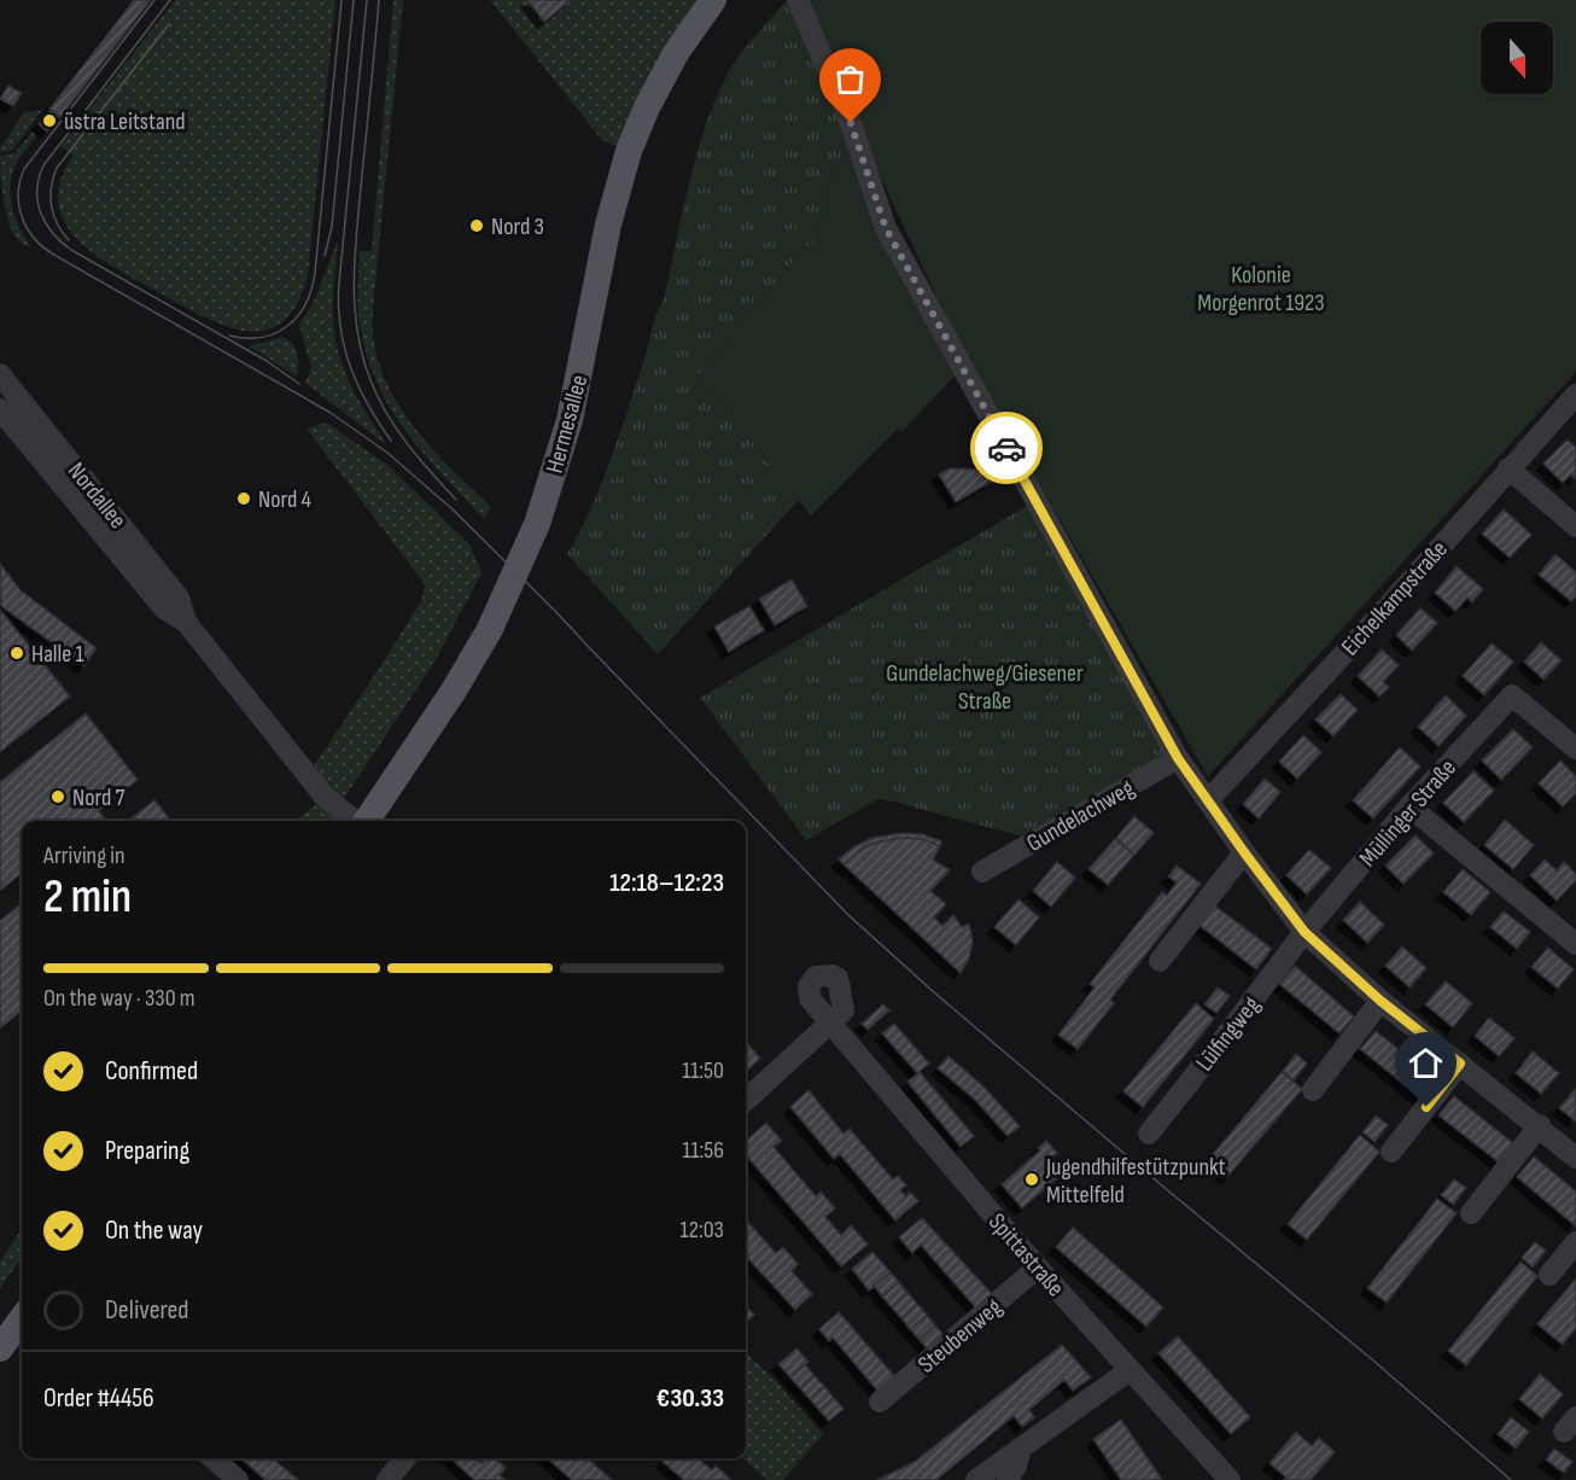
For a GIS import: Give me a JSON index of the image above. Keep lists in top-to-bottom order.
{
  "streets": {
    "main road": ["Hermesallee"],
    "street": [
      "Nordallee",
      "Eichelkampstraße",
      "Müllinger Straße",
      "Gundelachweg",
      "Lülfingweg",
      "Spittastraße",
      "Steubenweg"
    ]
  },
  "crossings": [
    ["Müllinger Straße", "Lülfingweg"],
    ["Spittastraße", "Steubenweg"]
  ],
  "parks": ["Kolonie Morgenrot 1923", "Gundelachweg/Giesener Straße"],
  "places": [
    "üstra Leitstand",
    "Nord 3",
    "Nord 4",
    "Halle 1",
    "Nord 7",
    "Jugendhilfestützpunkt Mittelfeld"
  ],
  "north": "bottom",
  "page": {
    "heading": ["2 min", "Arriving in", "12:18–12:23"],
    "panel": ["Order #4456", "€30.33"],
    "bar": "On the way · 330 m",
    "list": [
      ["Confirmed", "11:50"],
      ["Preparing", "11:56"],
      ["On the way", "12:03"],
      "Delivered"
    ]
  }
}
